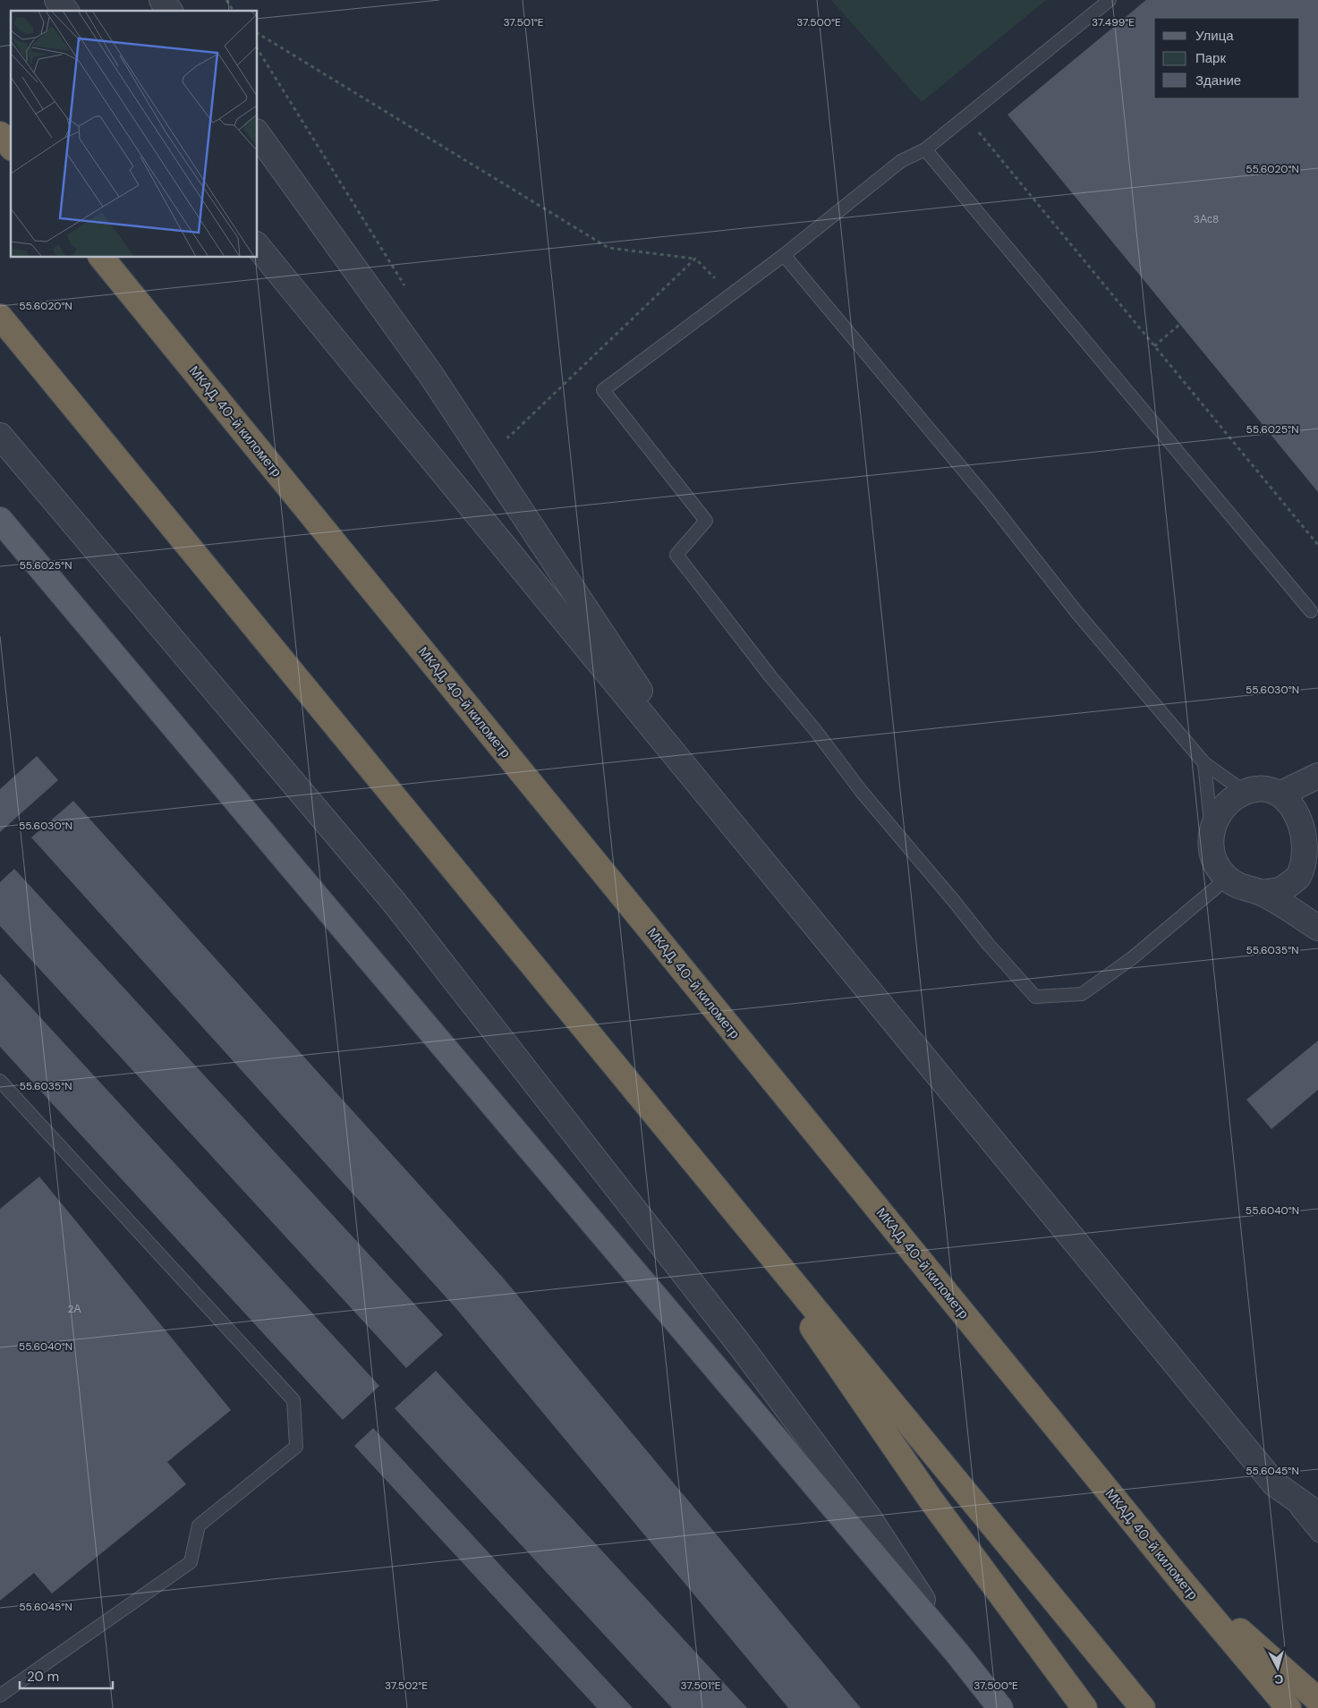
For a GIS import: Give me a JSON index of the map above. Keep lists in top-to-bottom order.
{
  "streets": {
    "highway": ["МКАД, 40-й километр"]
  },
  "house_numbers": ["3Ас8", "2А"],
  "legend": ["Улица", "Парк", "Здание"],
  "scale_bar": "20 m",
  "north": "bottom",
  "coordinates": [
    "37.501°E",
    "37.500°E",
    "37.499°E",
    "55.6020°N",
    "55.6025°N",
    "55.6030°N",
    "55.6035°N",
    "55.6040°N",
    "55.6045°N",
    "37.502°E"
  ]
}
